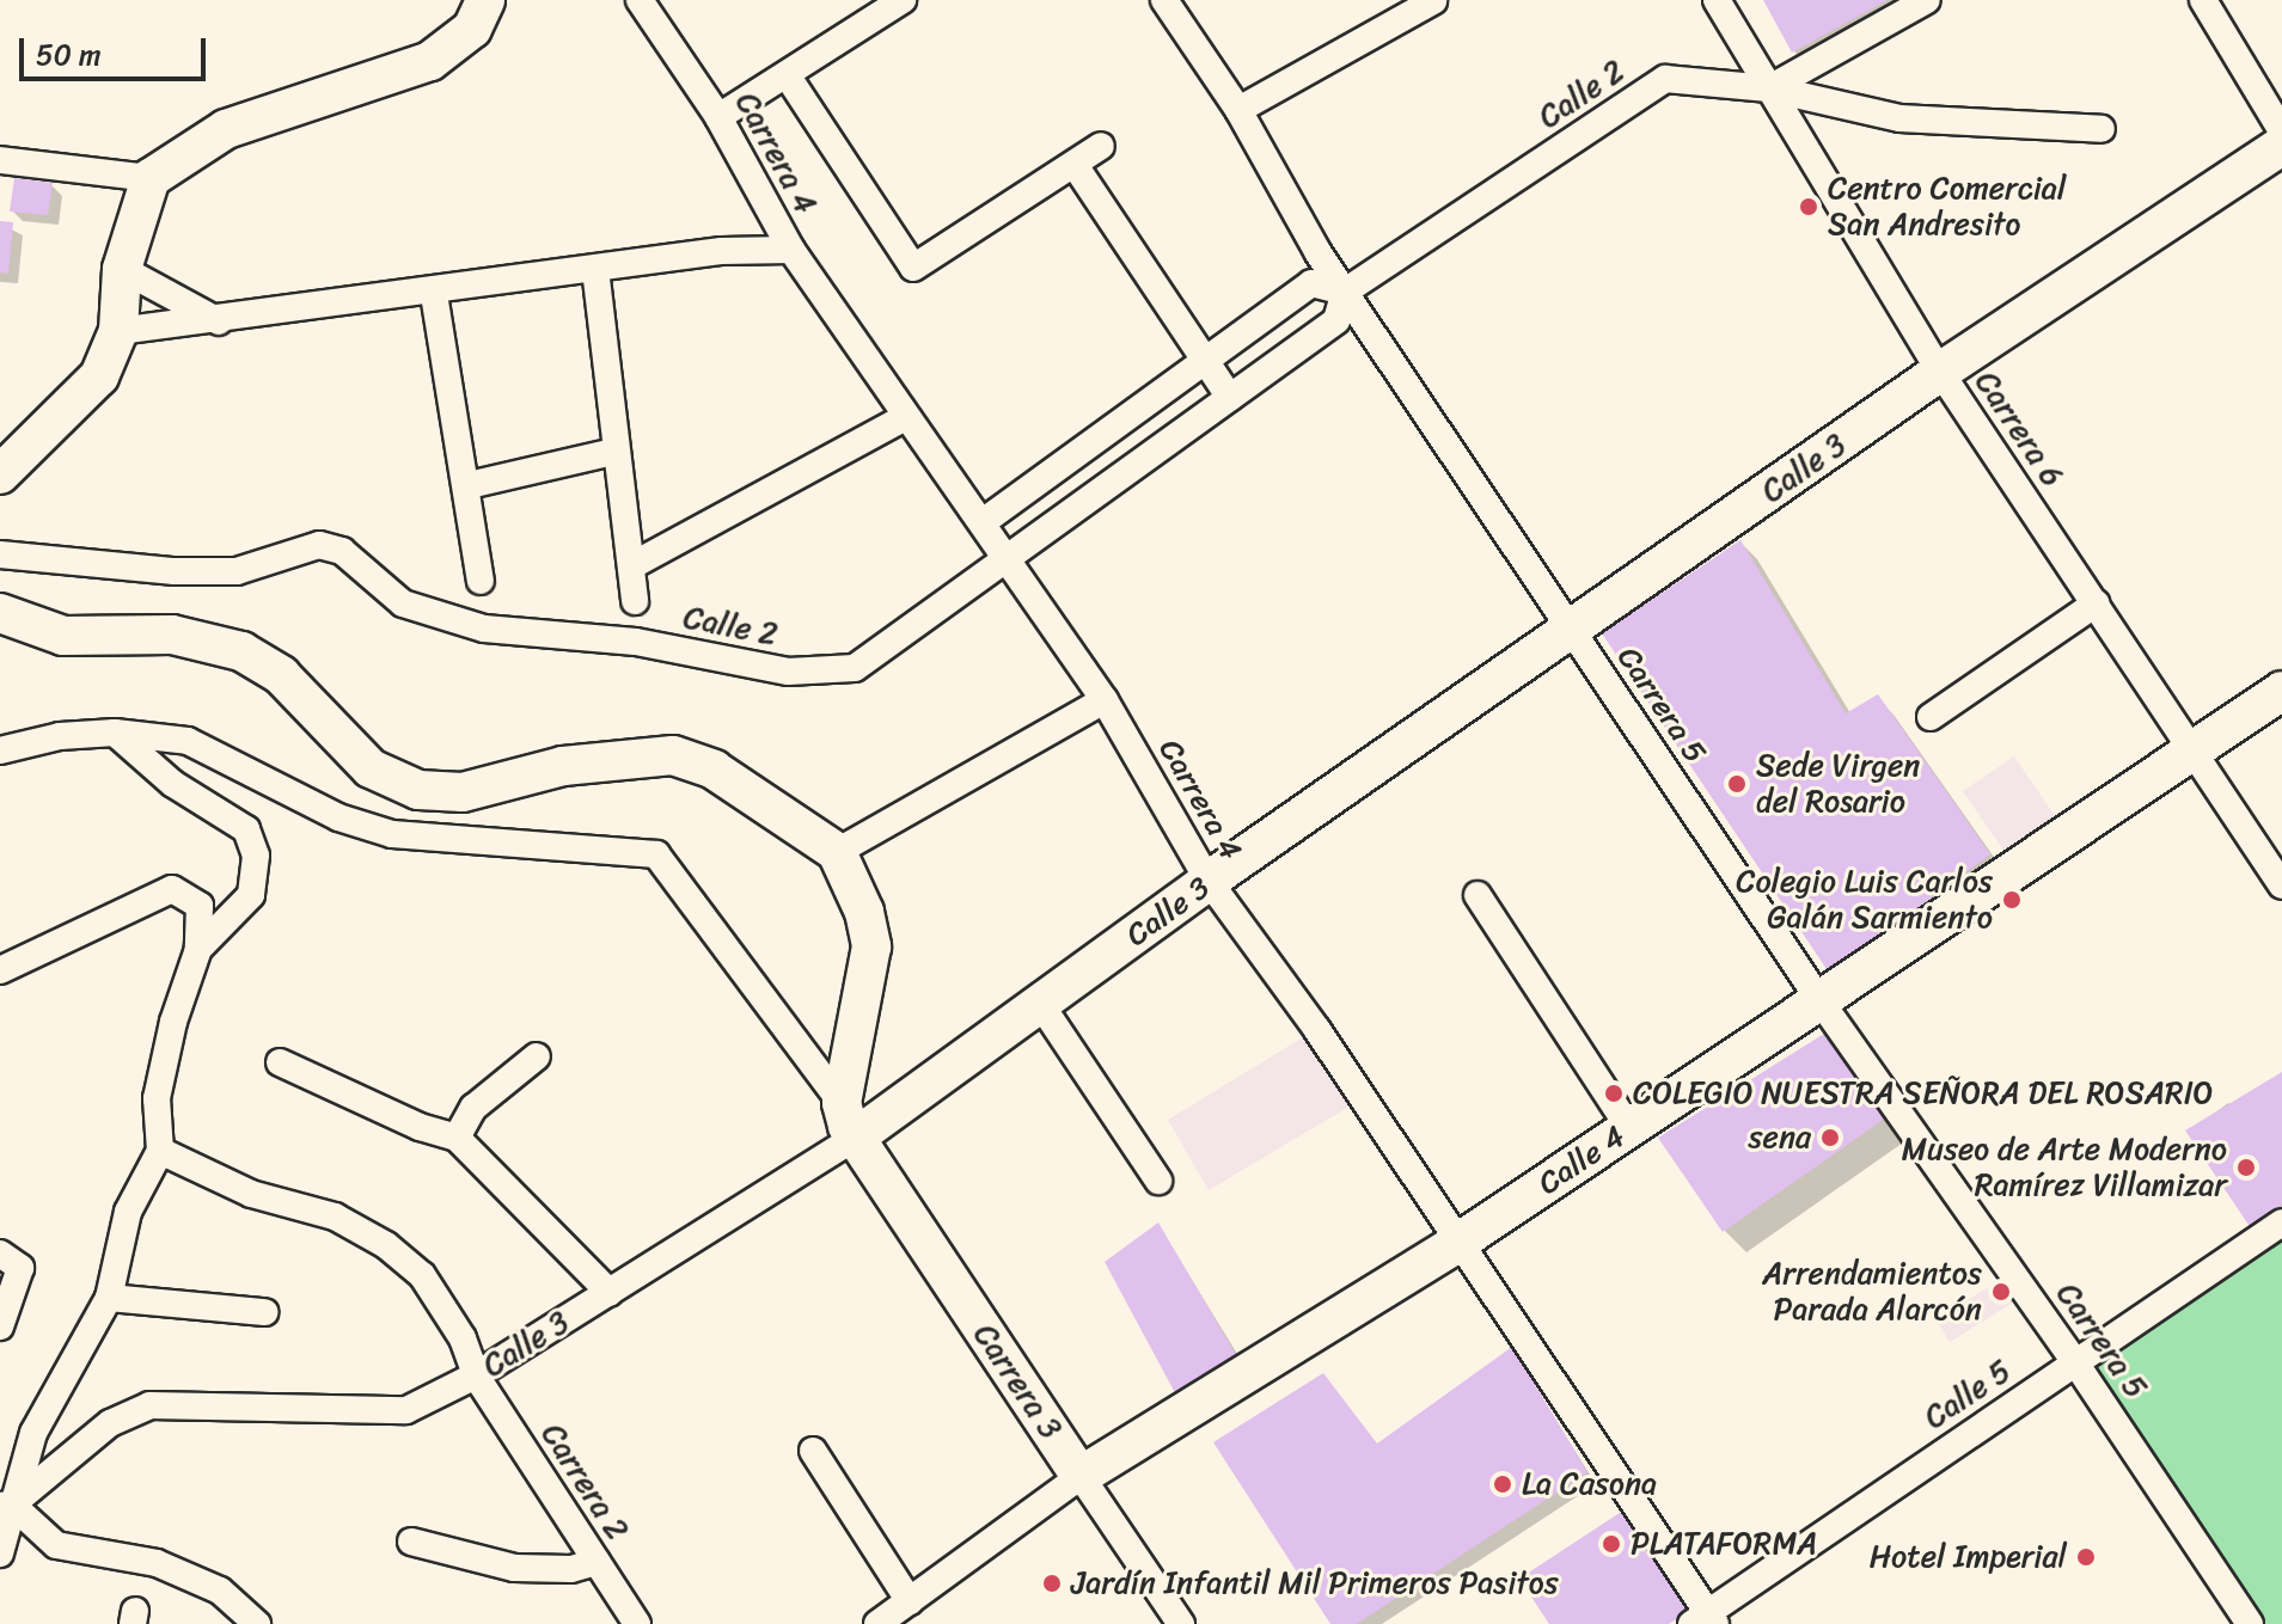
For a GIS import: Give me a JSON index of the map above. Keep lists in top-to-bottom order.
{
  "streets": {
    "main road": ["Calle 3", "Calle 4", "Carrera 3"],
    "street": [
      "Calle 2",
      "Carrera 4",
      "Carrera 6",
      "Carrera 5",
      "Calle 5",
      "Carrera 2"
    ]
  },
  "crossings": [
    ["Calle 2", "Carrera 4"],
    ["Calle 2", "Carrera 6"],
    ["Calle 2", "Carrera 5"],
    ["Carrera 4", "Calle 3"],
    ["Carrera 4", "Calle 4"],
    ["Carrera 4", "Calle 5"],
    ["Carrera 6", "Calle 3"],
    ["Carrera 6", "Calle 4"],
    ["Calle 3", "Carrera 5"],
    ["Calle 3", "Carrera 3"],
    ["Calle 3", "Carrera 2"],
    ["Carrera 5", "Calle 4"],
    ["Carrera 5", "Calle 5"],
    ["Calle 4", "Carrera 3"]
  ],
  "places": [
    "Centro Comercial San Andresito",
    "Sede Virgen del Rosario",
    "Colegio Luis Carlos Galán Sarmiento",
    "COLEGIO NUESTRA SEÑORA DEL ROSARIO",
    "sena",
    "Museo de Arte Moderno Ramírez Villamizar",
    "Arrendamientos Parada Alarcón",
    "La Casona",
    "PLATAFORMA",
    "Hotel Imperial",
    "Jardín Infantil Mil Primeros Pasitos"
  ],
  "scale_bar": "50 m"
}
